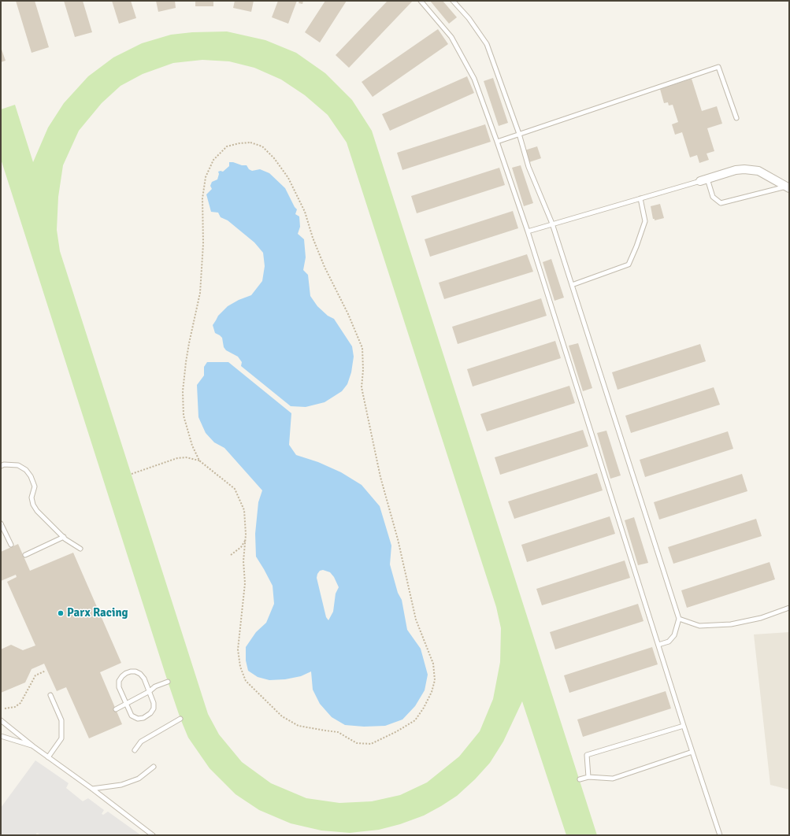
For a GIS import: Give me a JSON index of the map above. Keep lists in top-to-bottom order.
{
  "places": ["Parx Racing"]
}
